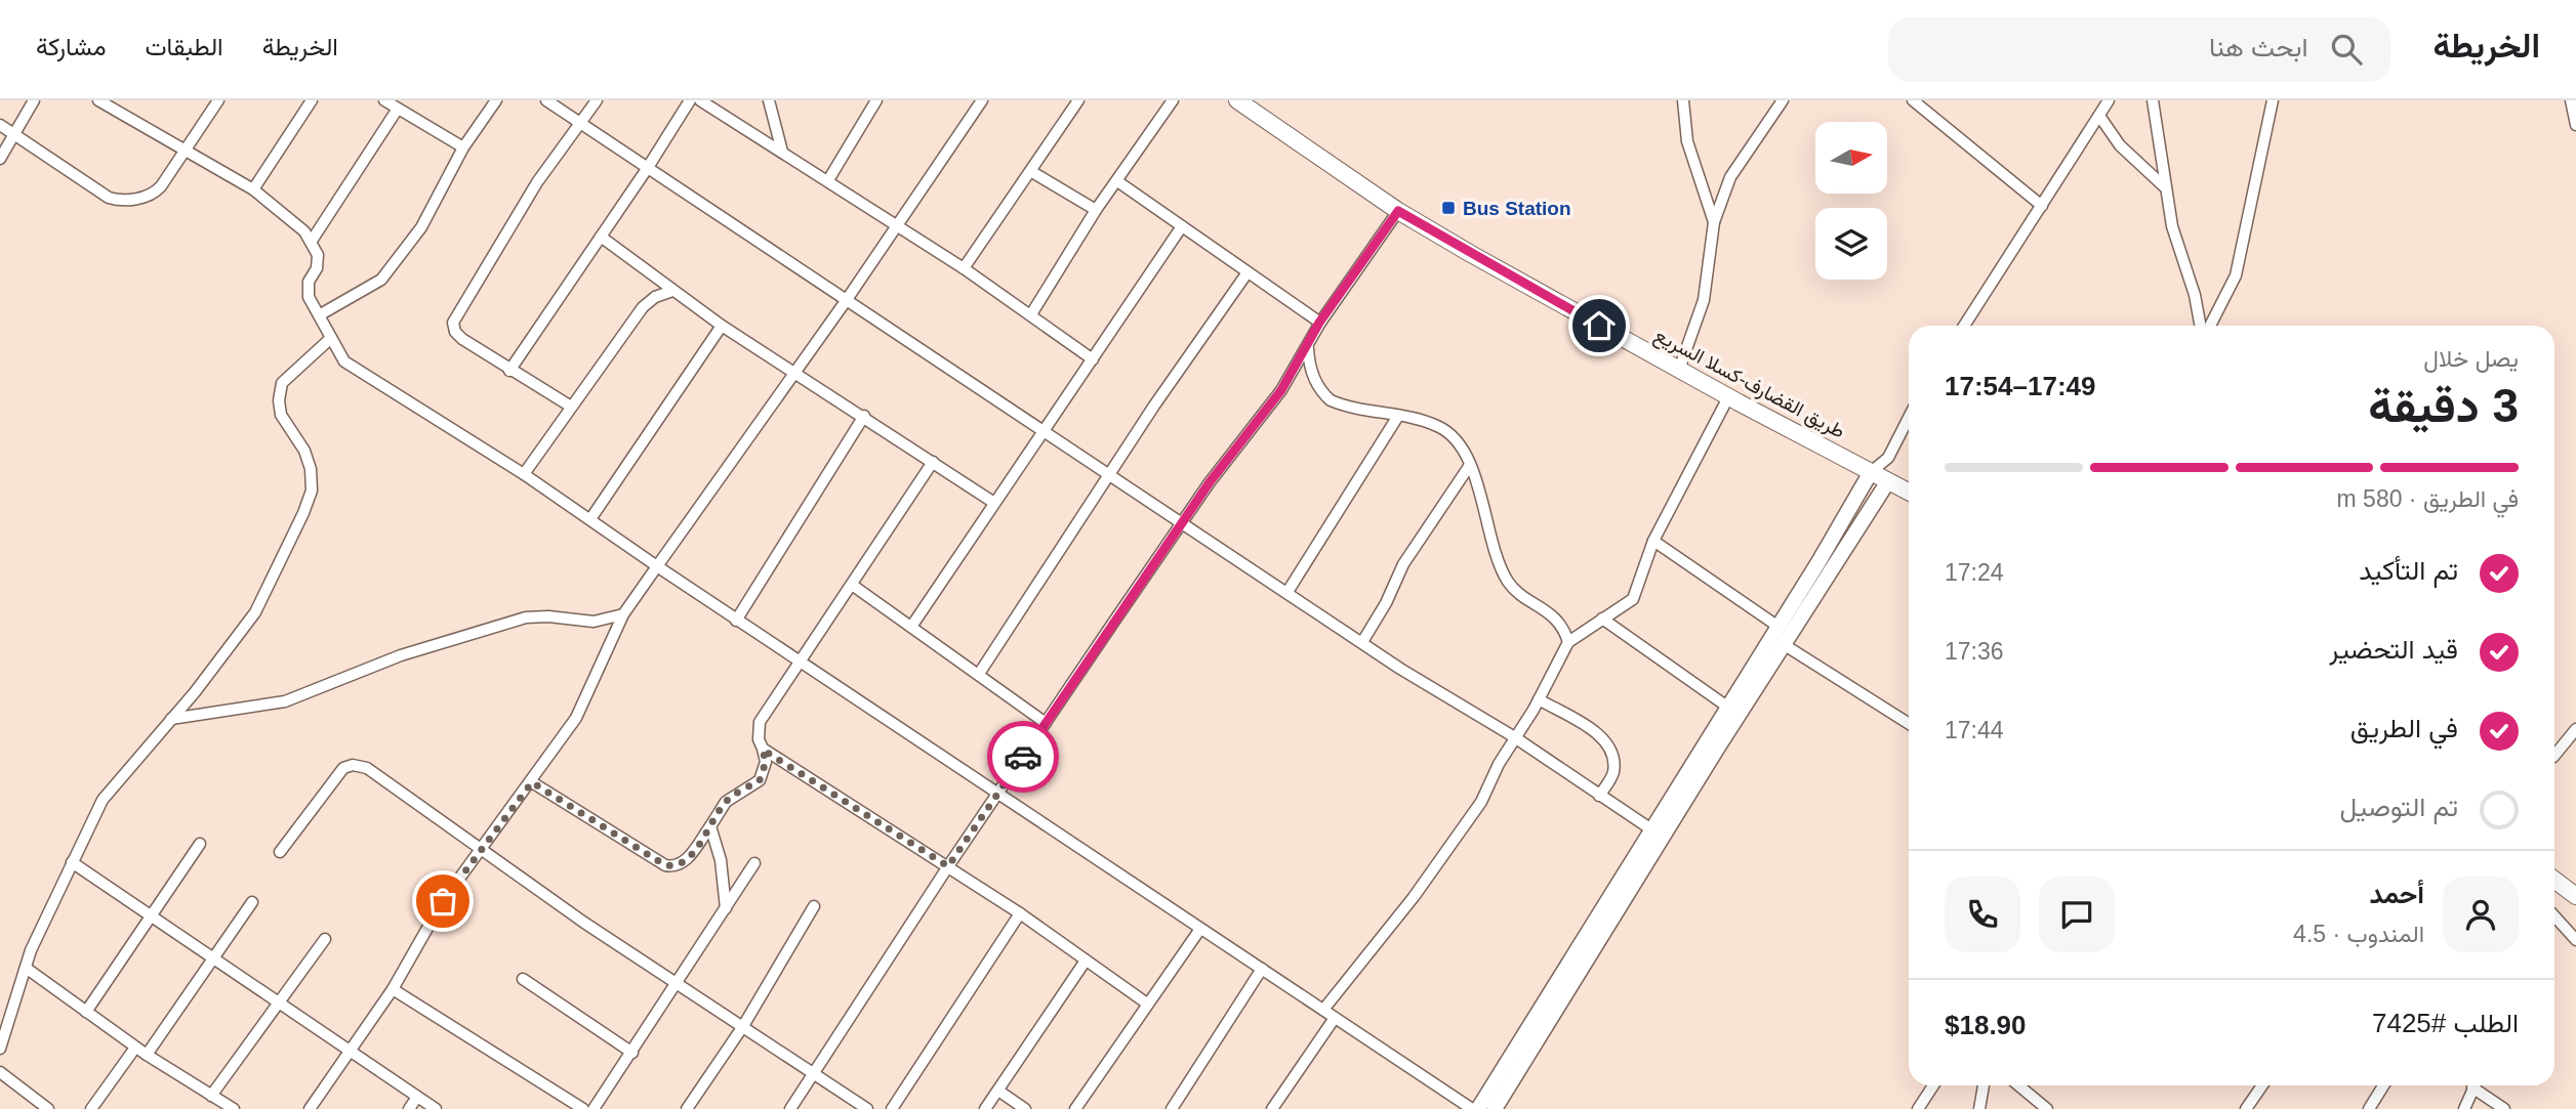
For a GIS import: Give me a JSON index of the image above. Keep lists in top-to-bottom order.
{
  "streets": {
    "highway": ["طريق القضارف-كسلا السريع"]
  },
  "places": {
    "transit": ["Bus Station"]
  },
  "north": "right",
  "page": {
    "header": "الخريطة",
    "search": "ابحث هنا",
    "nav": ["الخريطة", "الطبقات", "مشاركة"],
    "heading": ["3 دقيقة", "يصل خلال", "17:49–17:54"],
    "panel": [
      "أحمد",
      "المندوب · 4.5",
      "الطلب #7425",
      "$18.90"
    ],
    "bar": "في الطريق · 580 m",
    "list": [
      ["تم التأكيد", "17:24"],
      ["قيد التحضير", "17:36"],
      ["في الطريق", "17:44"],
      "تم التوصيل"
    ]
  }
}
